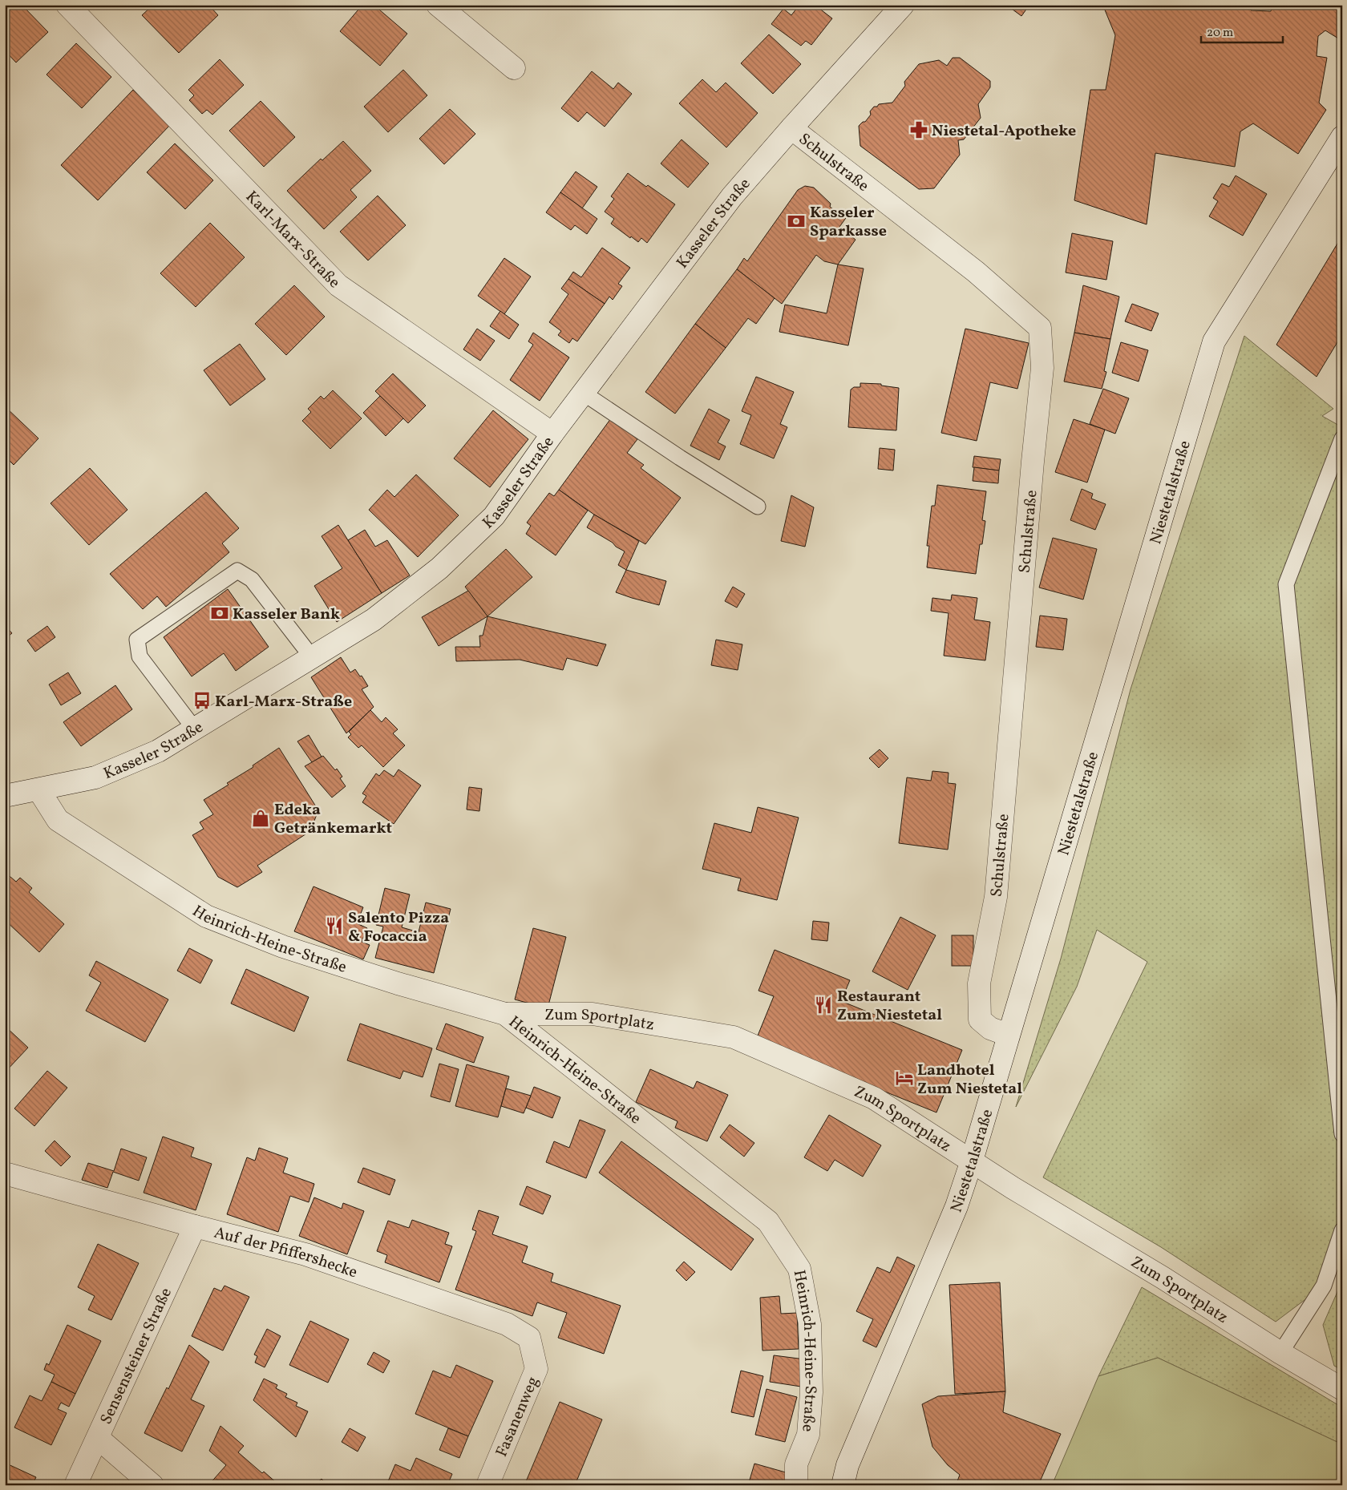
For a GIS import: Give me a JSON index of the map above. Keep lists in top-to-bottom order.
{
  "streets": {
    "street": [
      "Schulstraße",
      "Kasseler Straße",
      "Karl-Marx-Straße",
      "Niestetalstraße",
      "Heinrich-Heine-Straße",
      "Zum Sportplatz",
      "Auf der Pfiffershecke",
      "Sensensteiner Straße",
      "Fasanenweg"
    ]
  },
  "crossings": [
    ["Schulstraße", "Kasseler Straße"],
    ["Schulstraße", "Niestetalstraße"],
    ["Kasseler Straße", "Karl-Marx-Straße"],
    ["Kasseler Straße", "Heinrich-Heine-Straße"],
    ["Niestetalstraße", "Zum Sportplatz"],
    ["Heinrich-Heine-Straße", "Zum Sportplatz"],
    ["Auf der Pfiffershecke", "Sensensteiner Straße"],
    ["Auf der Pfiffershecke", "Fasanenweg"]
  ],
  "places": {
    "pharmacy": ["Niestetal-Apotheke"],
    "bank": ["Kasseler Sparkasse", "Kasseler Bank"],
    "bus stop": ["Karl-Marx-Straße"],
    "shop": ["Edeka Getränkemarkt"],
    "restaurant": ["Salento Pizza & Focaccia", "Restaurant Zum Niestetal"],
    "hotel": ["Landhotel Zum Niestetal"]
  },
  "scale_bar": "20 m"
}
